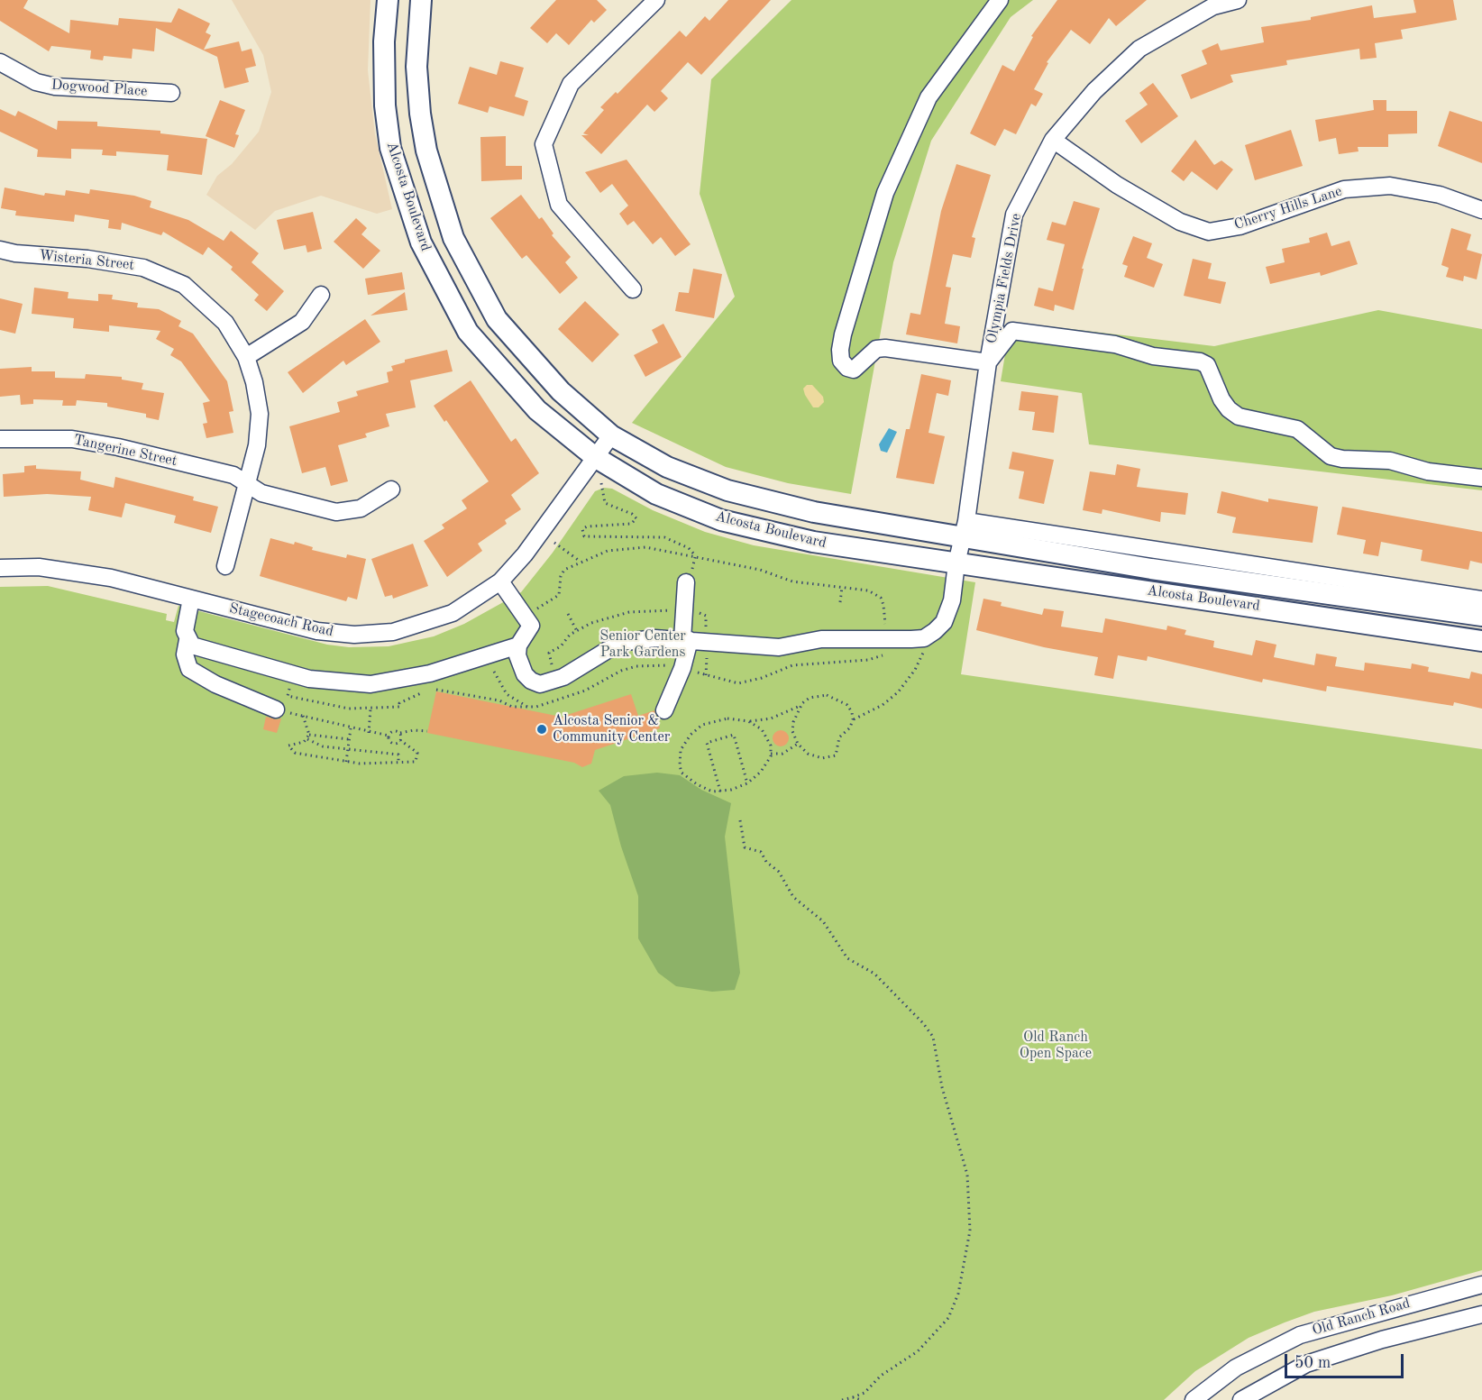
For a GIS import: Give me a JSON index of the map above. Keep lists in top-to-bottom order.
{
  "streets": {
    "main road": ["Alcosta Boulevard"],
    "street": [
      "Dogwood Place",
      "Cherry Hills Lane",
      "Wisteria Street",
      "Olympia Fields Drive",
      "Tangerine Street",
      "Stagecoach Road",
      "Old Ranch Road"
    ]
  },
  "crossings": [
    ["Alcosta Boulevard", "Olympia Fields Drive"],
    ["Alcosta Boulevard", "Stagecoach Road"],
    ["Cherry Hills Lane", "Olympia Fields Drive"],
    ["Wisteria Street", "Tangerine Street"]
  ],
  "parks": ["Senior Center Park Gardens", "Old Ranch Open Space"],
  "places": ["Alcosta Senior & Community Center"],
  "scale_bar": "50 m"
}
